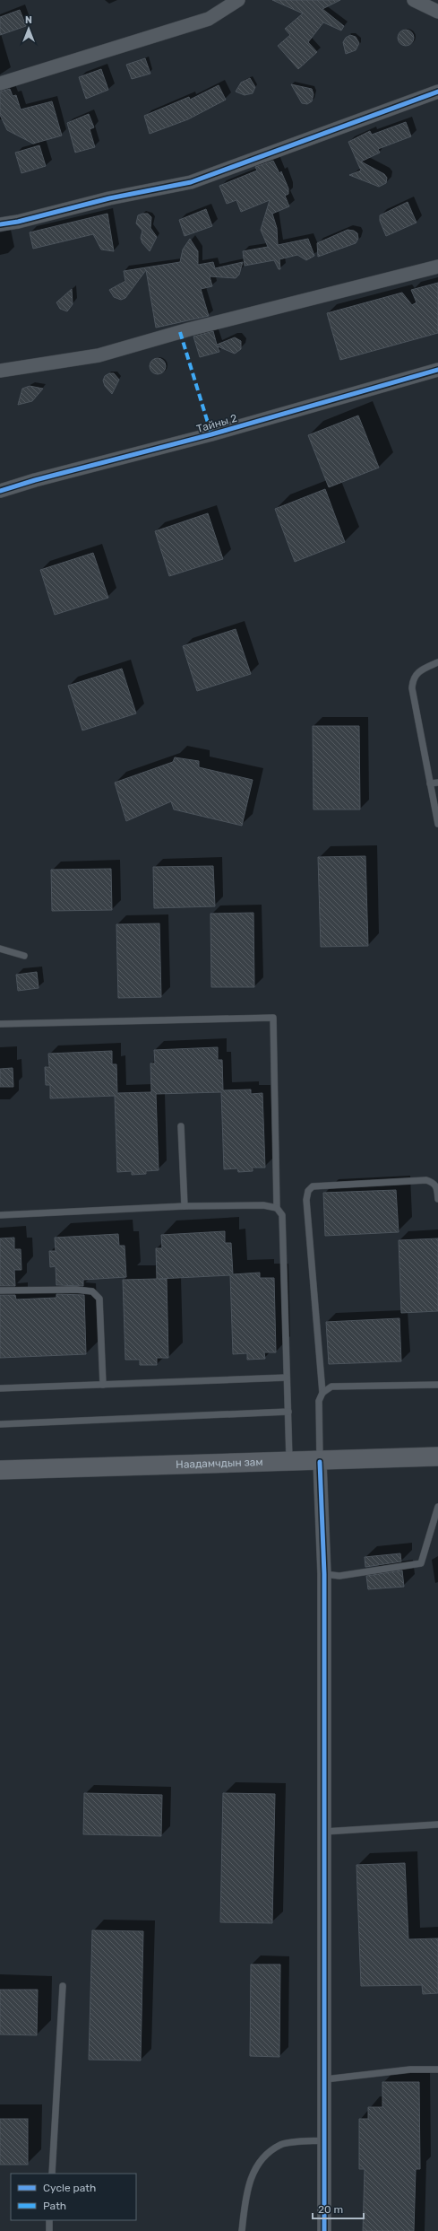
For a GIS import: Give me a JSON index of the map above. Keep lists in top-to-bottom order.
{
  "streets": {
    "main road": ["Наадамчдын зам"],
    "street": ["Тайны 2"]
  },
  "legend": ["Cycle path", "Path"],
  "scale_bar": "20 m",
  "north": "top"
}
